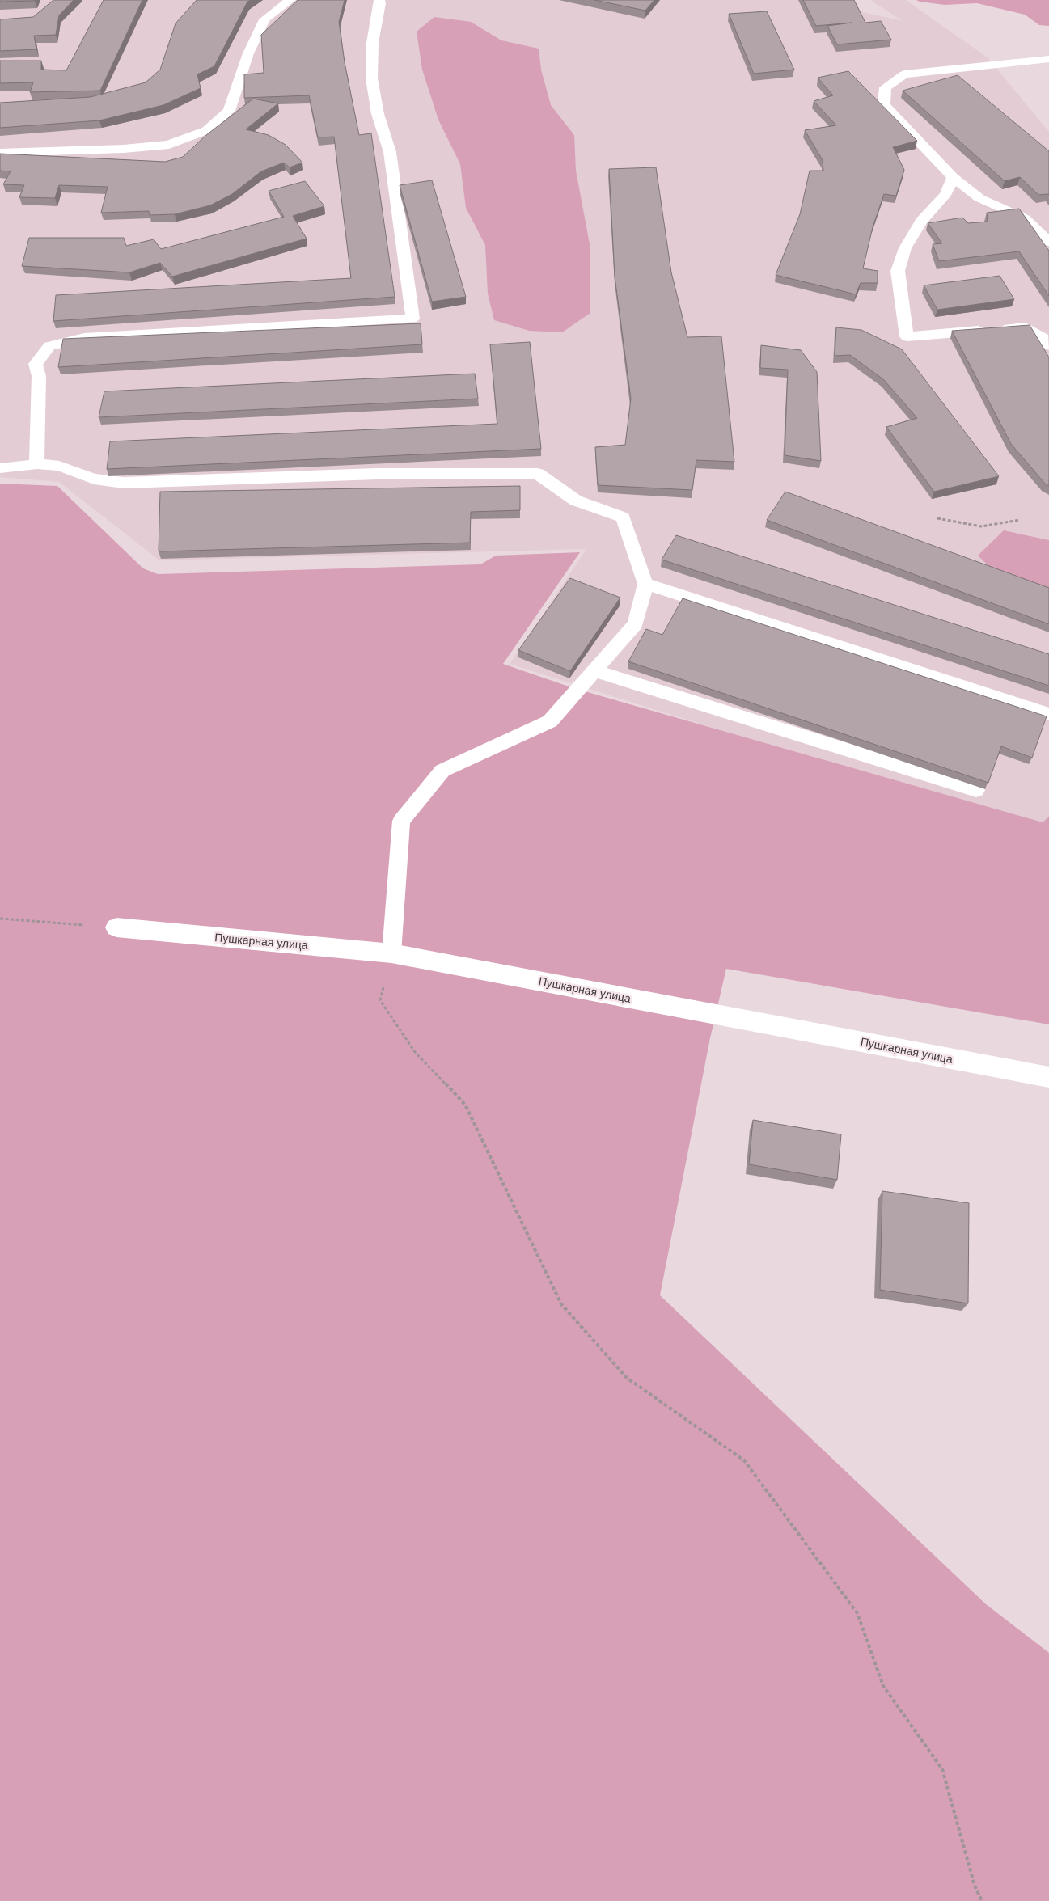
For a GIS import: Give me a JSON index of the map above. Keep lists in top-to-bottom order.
{
  "streets": {
    "street": ["Пушкарная улица"]
  }
}
